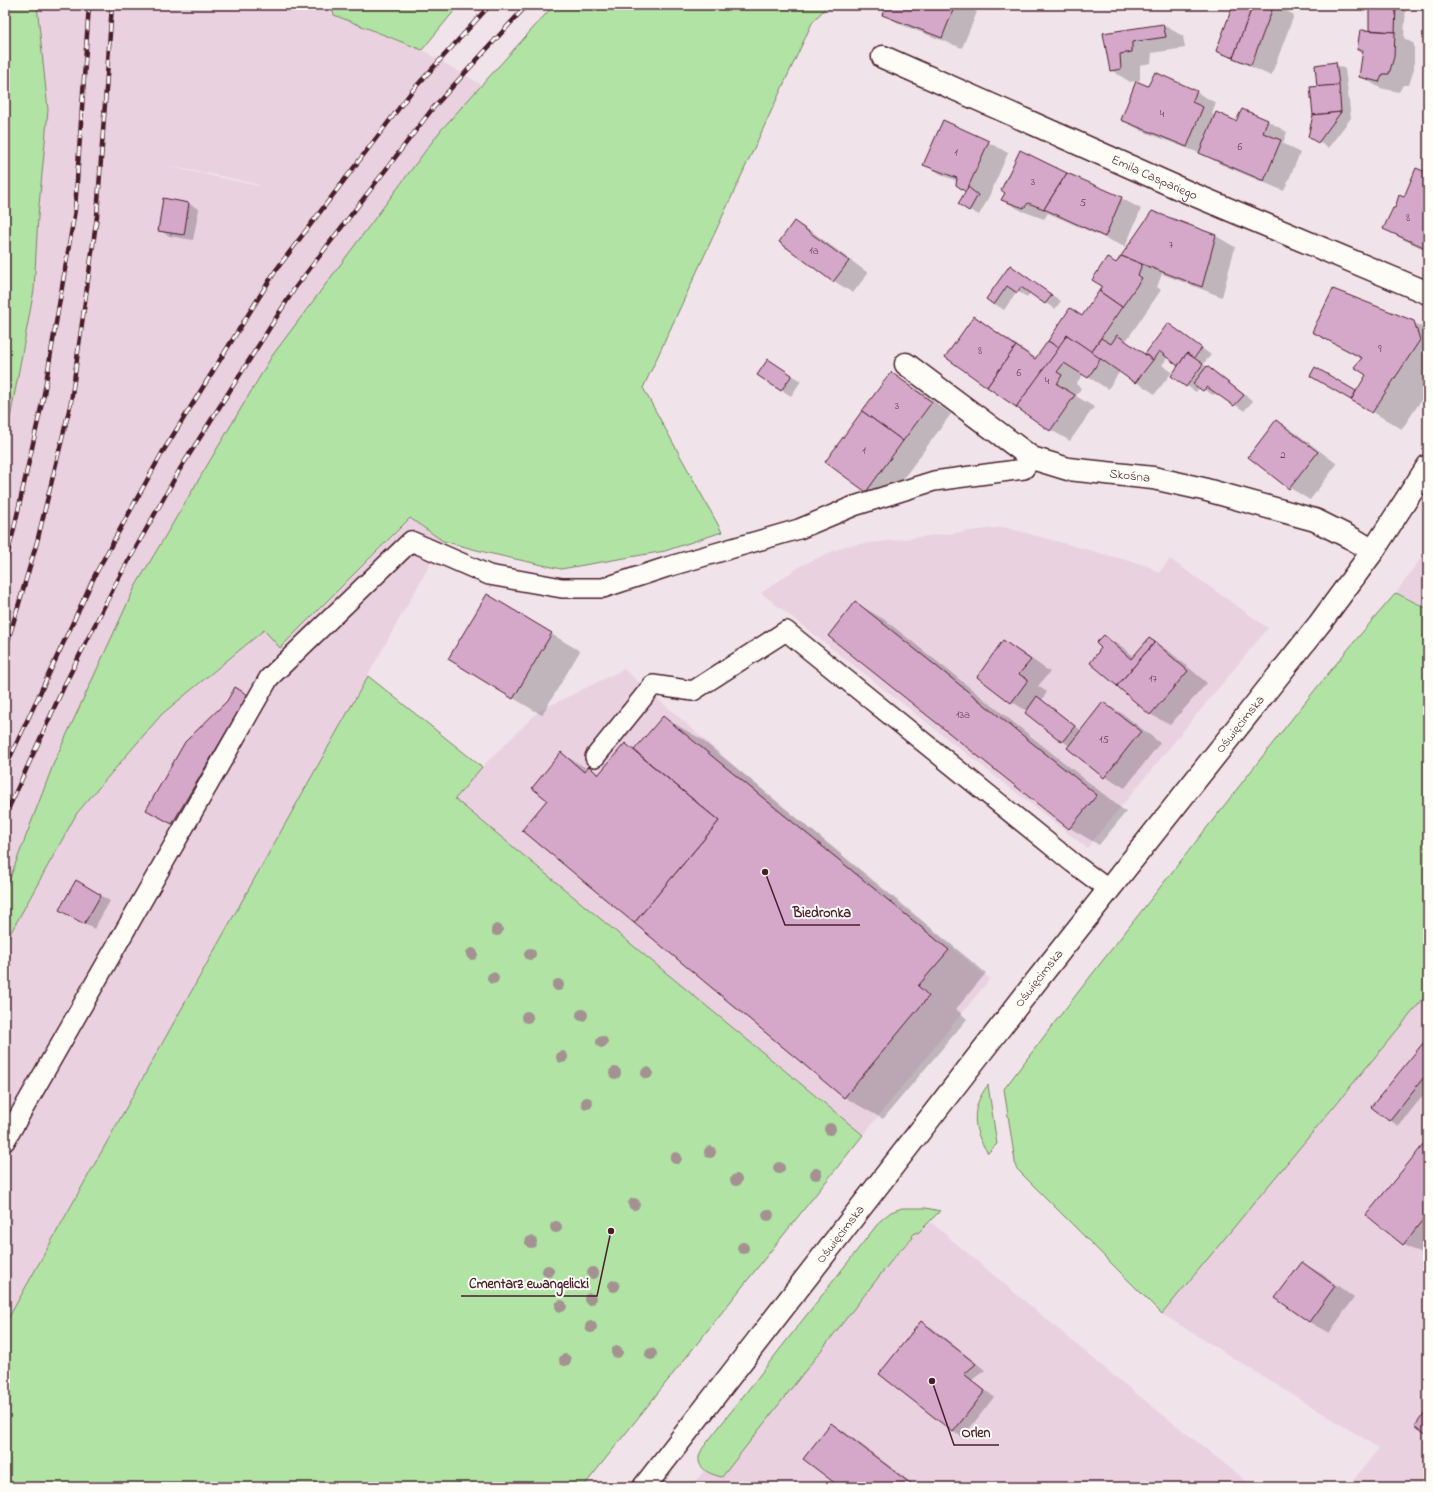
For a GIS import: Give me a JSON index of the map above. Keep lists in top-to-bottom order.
{
  "streets": {
    "main road": ["Emila Caspariego", "Skośna", "Oświęcimska"]
  },
  "crossings": [
    ["Skośna", "Oświęcimska"]
  ],
  "places": ["Biedronka", "Cmentarz ewangelicki", "Orlen"],
  "house_numbers": [
    "4",
    "6",
    "1",
    "3",
    "5",
    "8",
    "7",
    "1a",
    "9",
    "8",
    "6",
    "4",
    "3",
    "1",
    "2",
    "17",
    "13a",
    "15"
  ]
}
